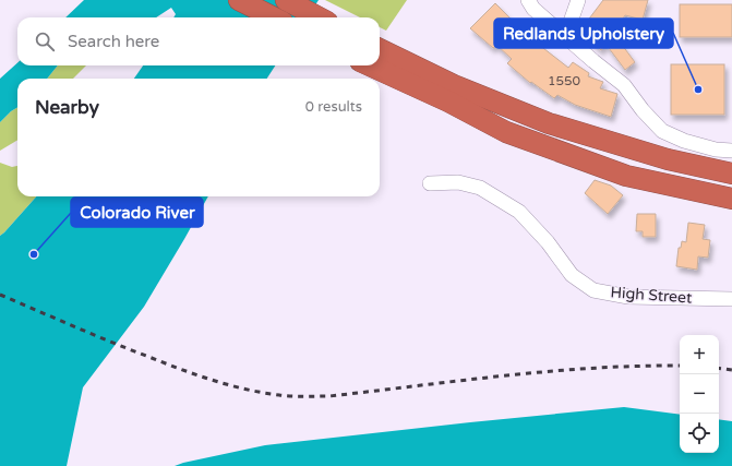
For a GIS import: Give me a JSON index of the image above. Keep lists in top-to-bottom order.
{
  "streets": {
    "street": ["High Street"]
  },
  "places": ["Redlands Upholstery", "Colorado River"],
  "house_numbers": ["1550"],
  "page": {
    "search": "Search here",
    "heading": ["Nearby", "0 results"],
    "map_buttons": ["+", "−"]
  }
}
